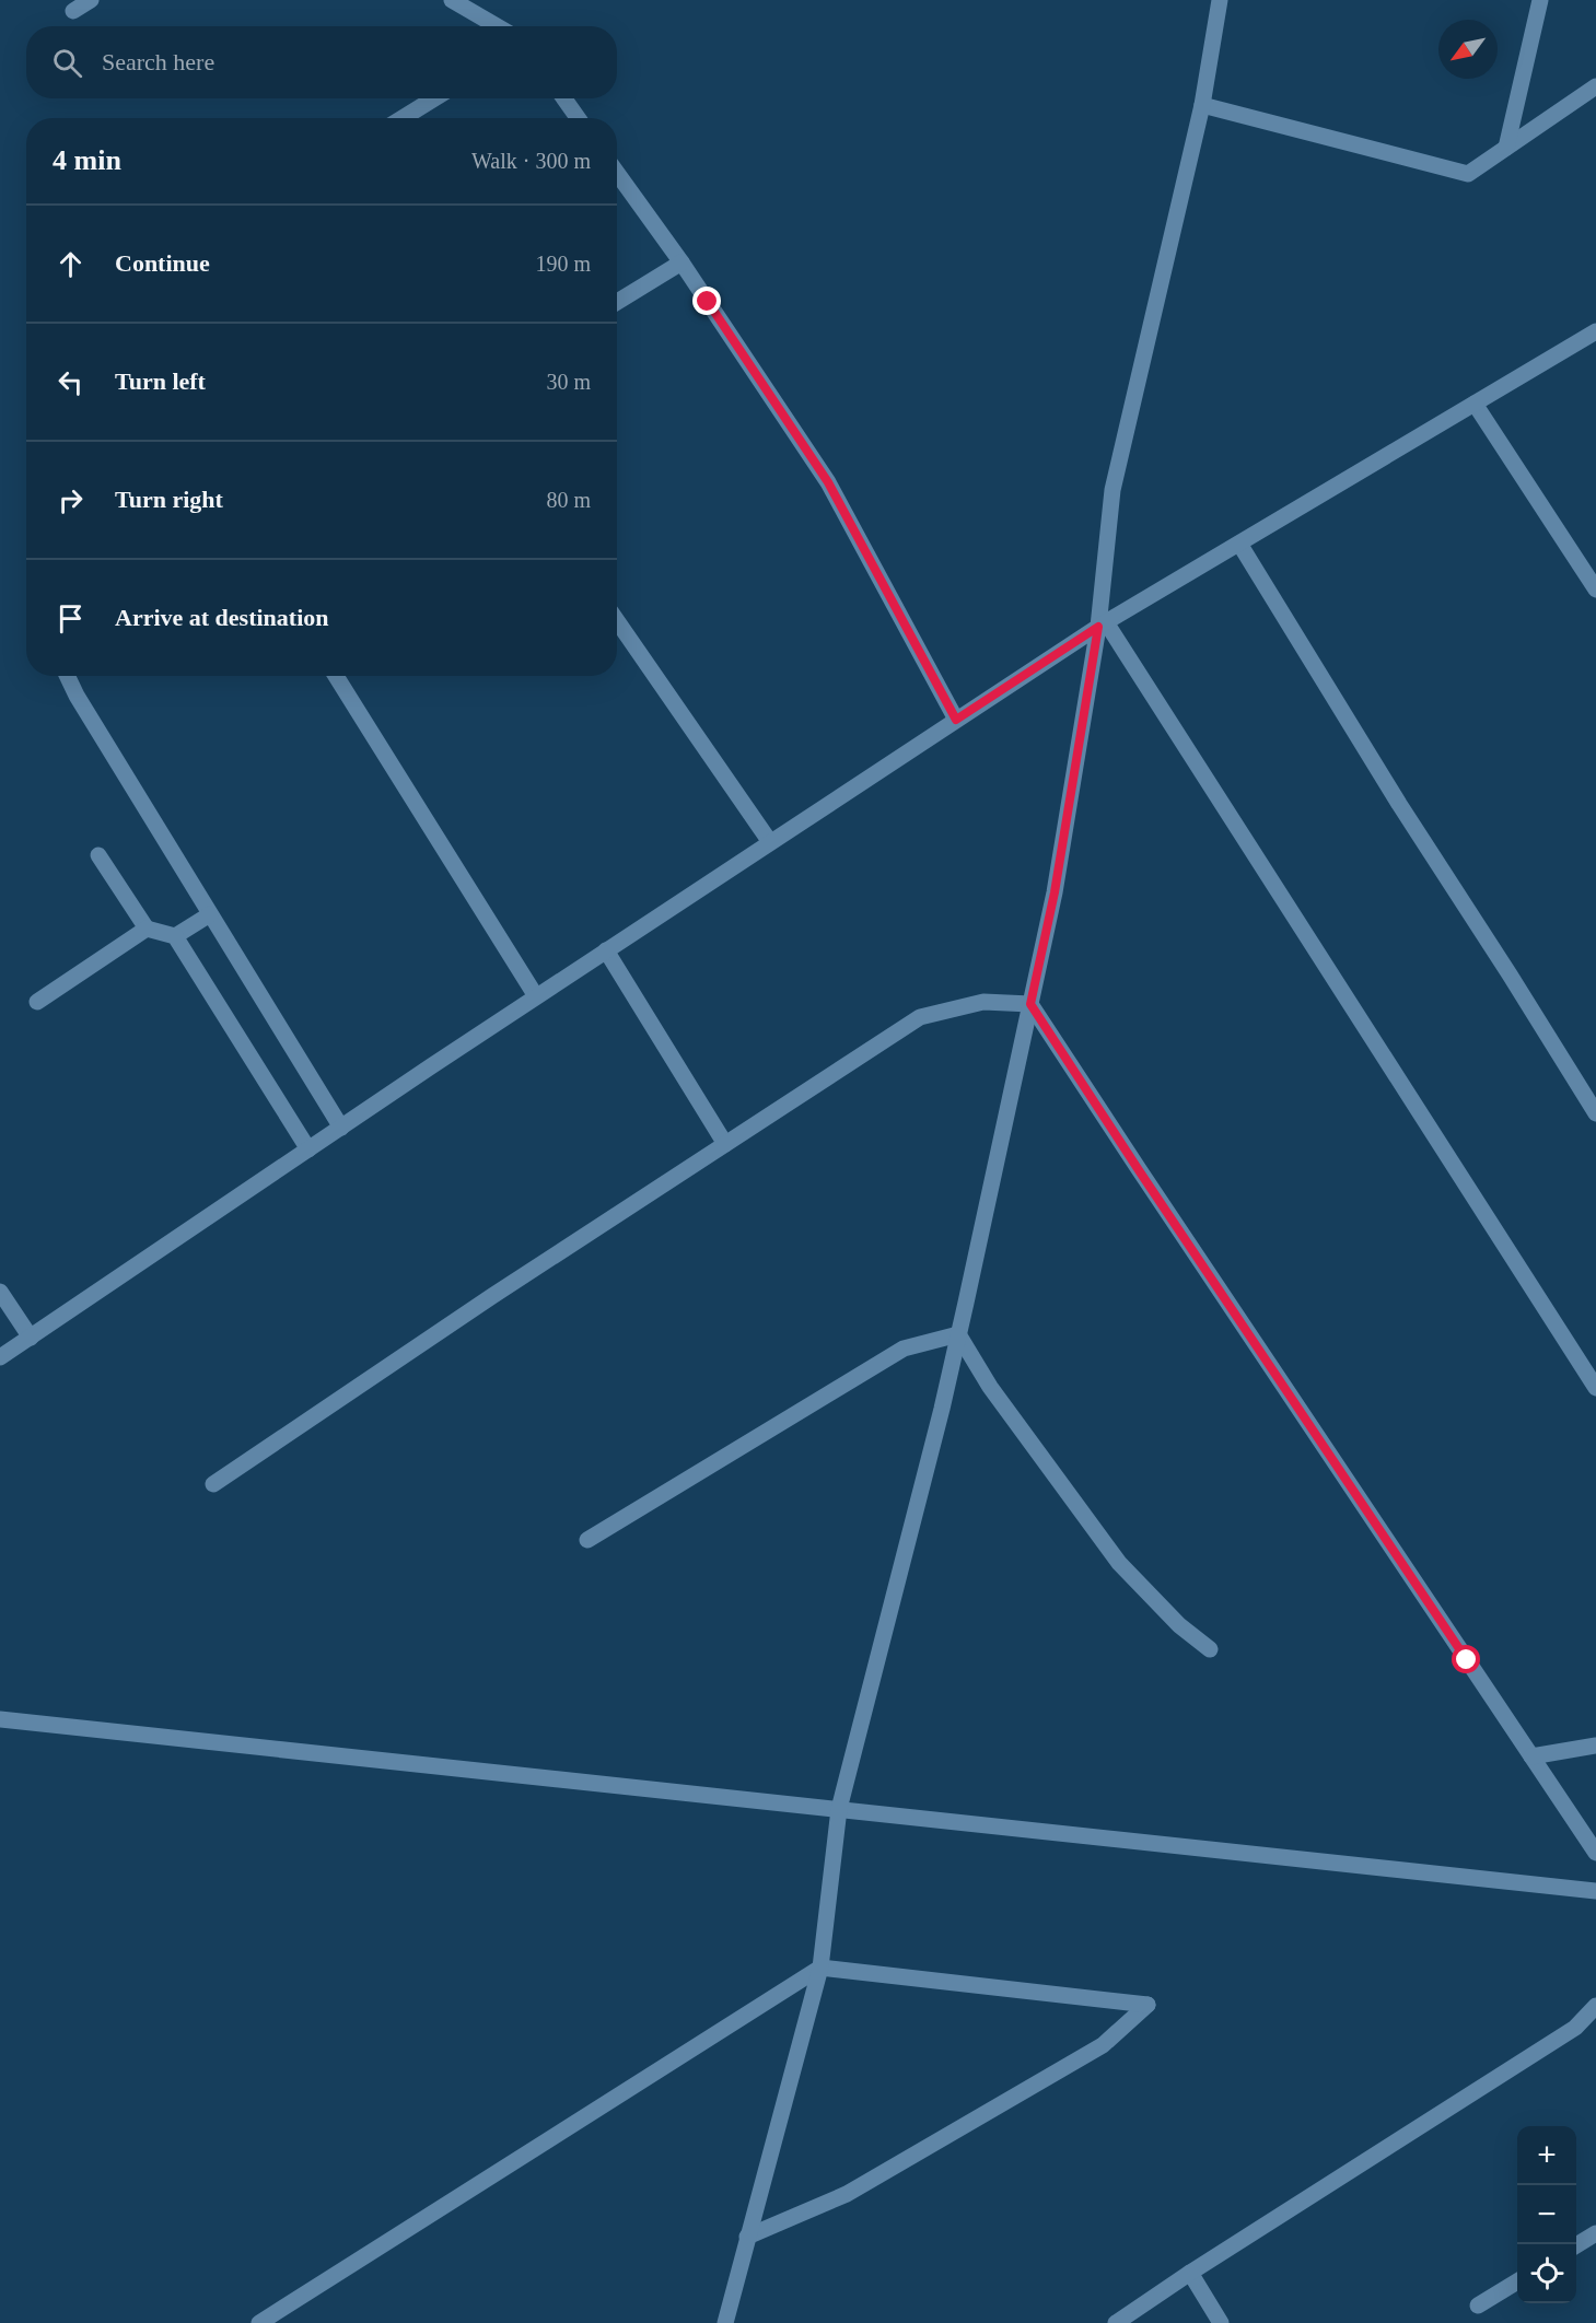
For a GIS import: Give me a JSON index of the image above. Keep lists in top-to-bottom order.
{
  "north": "bottom left",
  "page": {
    "search": "Search here",
    "heading": ["4 min", "Walk · 300 m"],
    "list": [
      ["Continue", "190 m"],
      ["Turn left", "30 m"],
      ["Turn right", "80 m"],
      "Arrive at destination"
    ],
    "map_buttons": ["+", "−"]
  }
}
